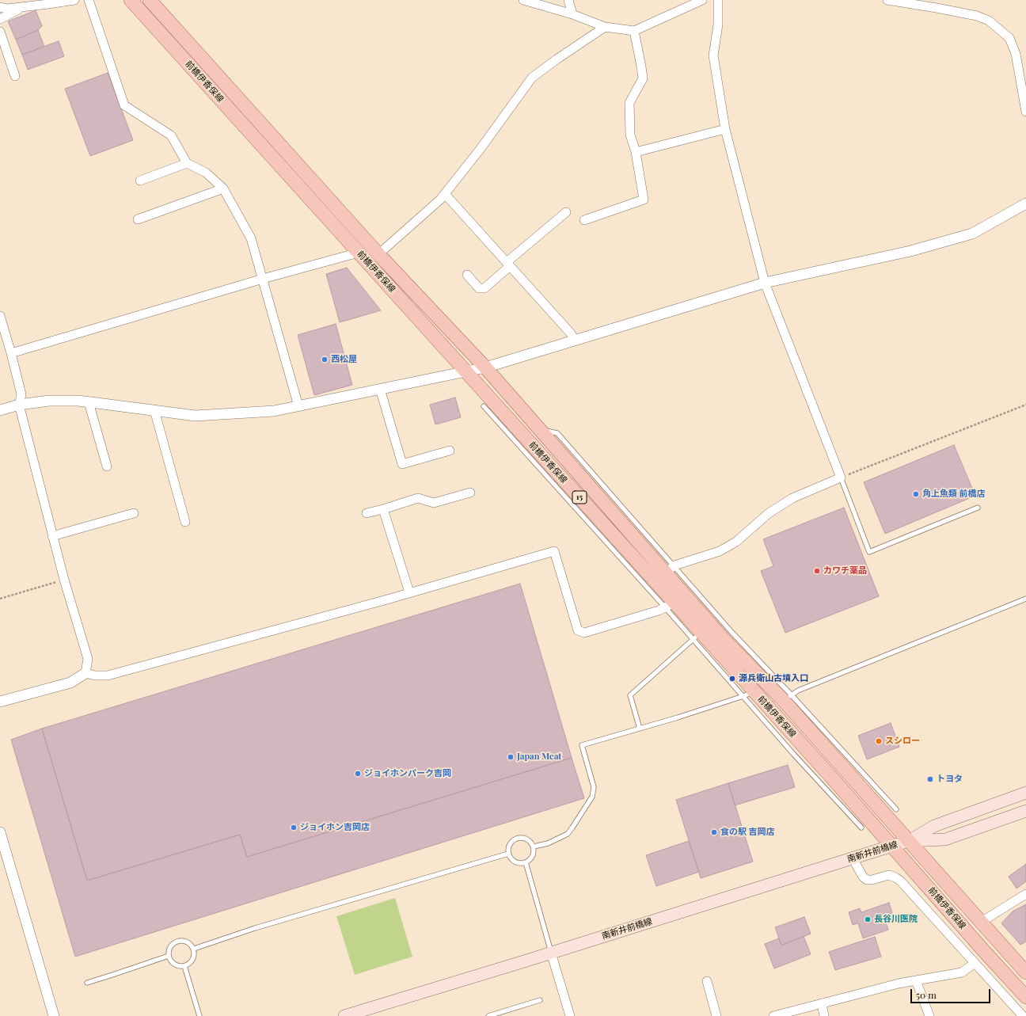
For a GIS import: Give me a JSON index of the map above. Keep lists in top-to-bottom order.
{
  "streets": {
    "main road": ["前橋伊香保線", "15", "南新井前橋線"]
  },
  "crossings": [
    ["前橋伊香保線", "南新井前橋線"]
  ],
  "places": [
    "西松屋",
    "角上魚類 前橋店",
    "カワチ薬品",
    "源兵衛山古墳入口",
    "スシロー",
    "Japan Meat",
    "ジョイホンパーク吉岡",
    "トヨタ",
    "ジョイホン吉岡店",
    "食の駅 吉岡店",
    "長谷川医院"
  ],
  "scale_bar": "50 m"
}
